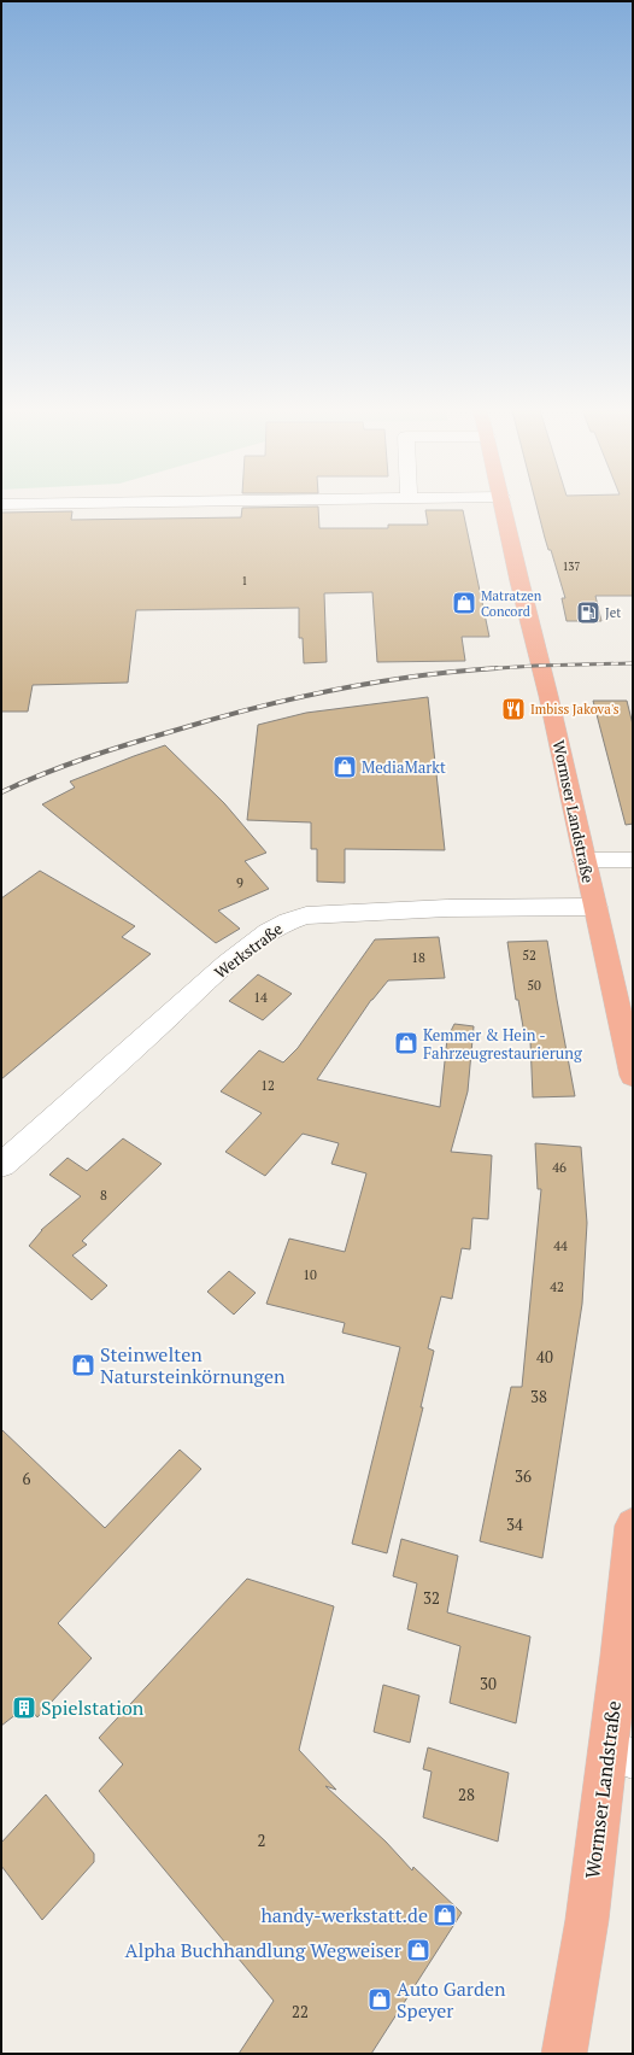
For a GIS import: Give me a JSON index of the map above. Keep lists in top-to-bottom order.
{
  "streets": {
    "main road": ["Wormser Landstraße"],
    "street": ["Werkstraße"]
  },
  "crossings": [
    ["Wormser Landstraße", "Werkstraße"]
  ],
  "places": {
    "shop": [
      "Matratzen Concord",
      "MediaMarkt",
      "Kemmer & Hein - Fahrzeugrestaurierung",
      "Steinwelten Natursteinkörnungen",
      "handy-werkstatt.de",
      "Alpha Buchhandlung Wegweiser",
      "Auto Garden Speyer"
    ],
    "fuel station": ["Jet"],
    "restaurant": ["Imbiss Jakova's"],
    "building": ["Spielstation"]
  },
  "house_numbers": [
    "137",
    "1",
    "9",
    "52",
    "18",
    "50",
    "14",
    "12",
    "46",
    "8",
    "44",
    "10",
    "42",
    "40",
    "38",
    "36",
    "6",
    "34",
    "32",
    "30",
    "28",
    "2",
    "22"
  ]
}
